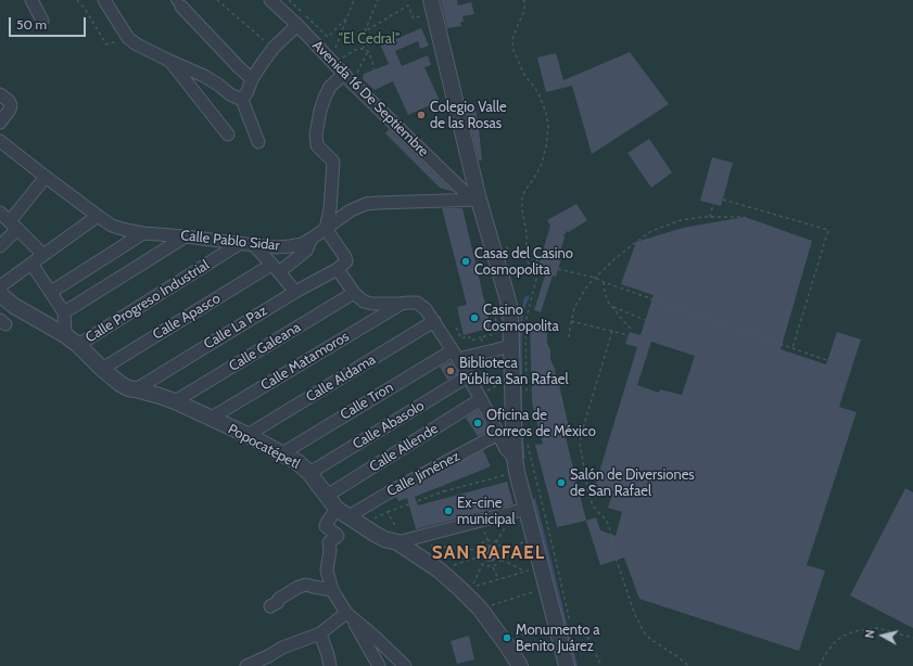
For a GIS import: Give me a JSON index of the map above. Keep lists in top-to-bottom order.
{
  "streets": {
    "street": [
      "Avenida 16 De Septiembre",
      "Calle Pablo Sidar",
      "Calle Progreso Industrial",
      "Calle Apasco",
      "Calle La Paz",
      "Calle Galeana",
      "Calle Matamoros",
      "Calle Aldama",
      "Calle Tron",
      "Calle Abasolo",
      "Popocatépetl",
      "Calle Allende",
      "Calle Jiménez"
    ]
  },
  "crossings": [
    ["Avenida 16 De Septiembre", "Calle Pablo Sidar"],
    ["Calle Pablo Sidar", "Calle Progreso Industrial"],
    ["Calle Pablo Sidar", "Calle Apasco"],
    ["Calle Progreso Industrial", "Popocatépetl"],
    ["Calle Apasco", "Popocatépetl"],
    ["Calle La Paz", "Popocatépetl"],
    ["Calle Galeana", "Popocatépetl"],
    ["Calle Matamoros", "Popocatépetl"],
    ["Calle Aldama", "Popocatépetl"],
    ["Calle Tron", "Popocatépetl"],
    ["Calle Abasolo", "Popocatépetl"],
    ["Popocatépetl", "Calle Allende"],
    ["Popocatépetl", "Calle Jiménez"]
  ],
  "districts": ["SAN RAFAEL"],
  "parks": ["\"El Cedral\""],
  "places": [
    "Colegio Valle de las Rosas",
    "Casas del Casino Cosmopolita",
    "Casino Cosmopolita",
    "Biblioteca Pública San Rafael",
    "Oficina de Correos de México",
    "Salón de Diversiones de San Rafael",
    "Ex-cine municipal",
    "Monumento a Benito Juárez"
  ],
  "scale_bar": "50 m",
  "north": "left"
}
